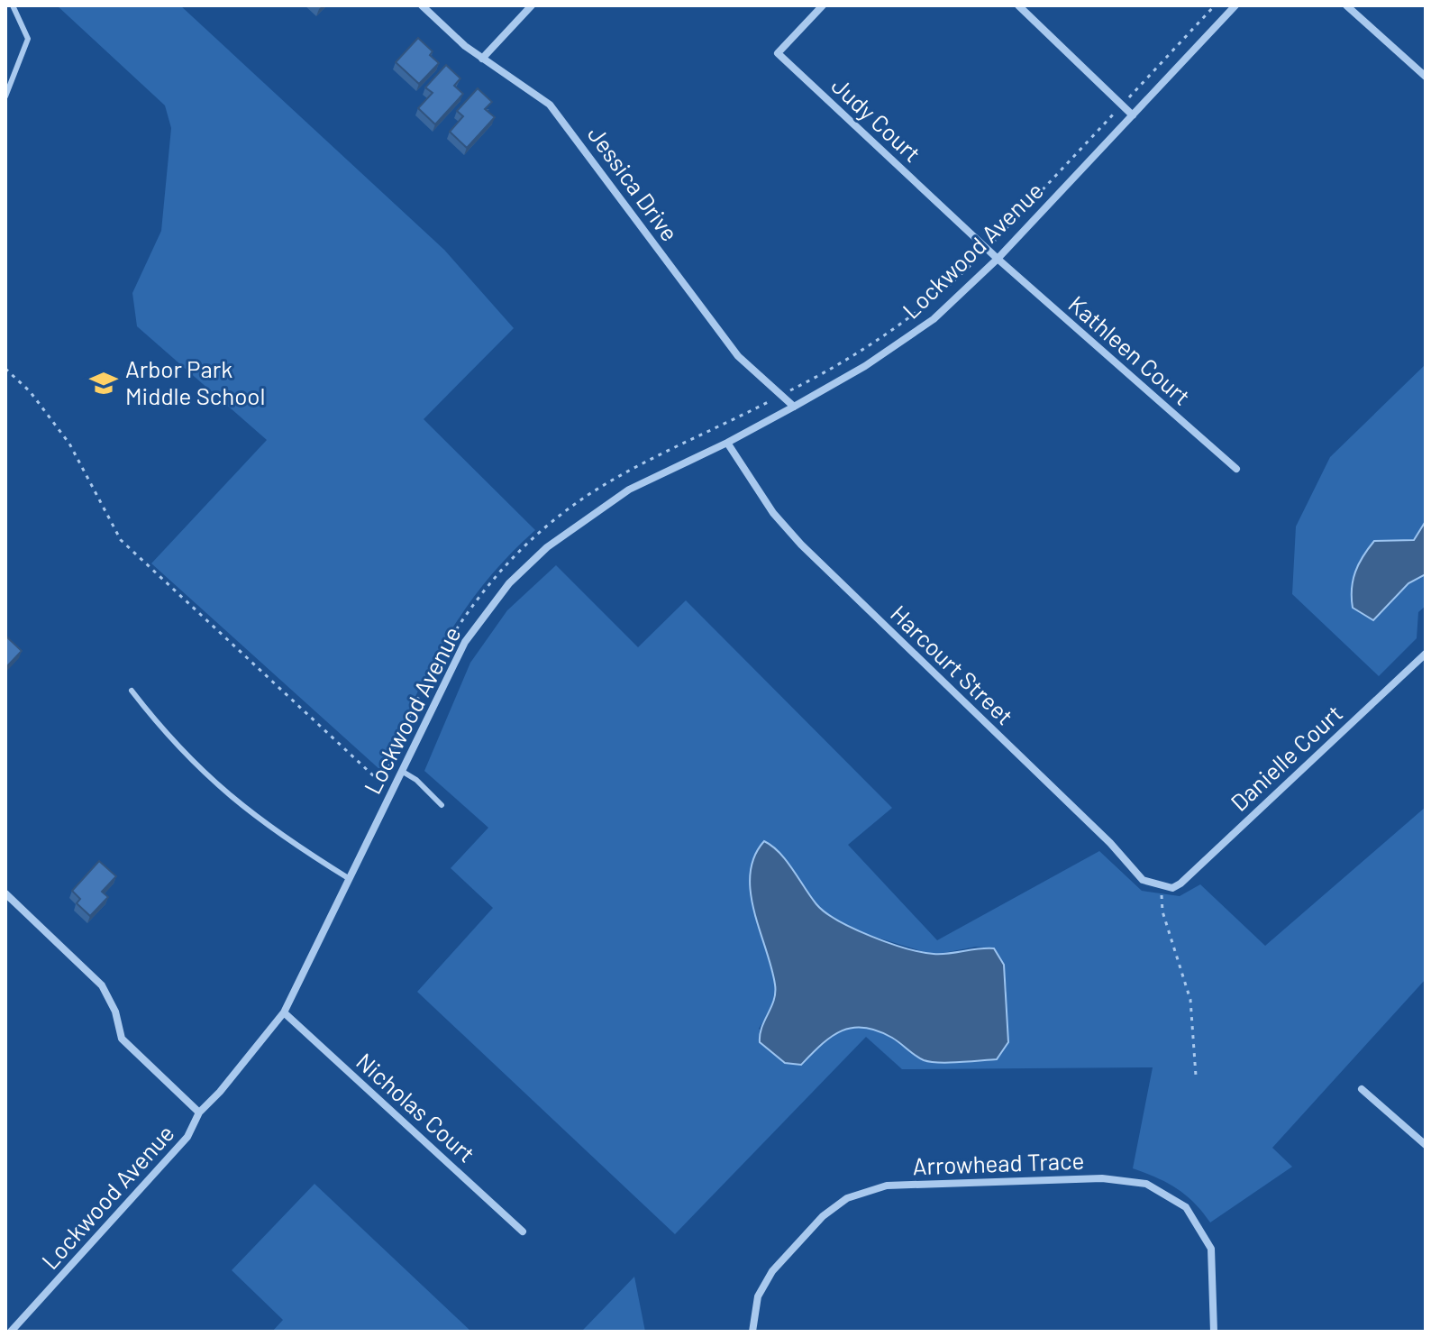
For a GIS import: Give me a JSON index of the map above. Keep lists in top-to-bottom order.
{
  "streets": {
    "street": [
      "Judy Court",
      "Jessica Drive",
      "Lockwood Avenue",
      "Kathleen Court",
      "Harcourt Street",
      "Danielle Court",
      "Nicholas Court",
      "Arrowhead Trace"
    ]
  },
  "crossings": [
    ["Judy Court", "Lockwood Avenue"],
    ["Judy Court", "Kathleen Court"],
    ["Jessica Drive", "Lockwood Avenue"],
    ["Lockwood Avenue", "Kathleen Court"],
    ["Lockwood Avenue", "Harcourt Street"],
    ["Lockwood Avenue", "Nicholas Court"],
    ["Harcourt Street", "Danielle Court"]
  ],
  "places": {
    "school or university": ["Arbor Park Middle School"]
  }
}
